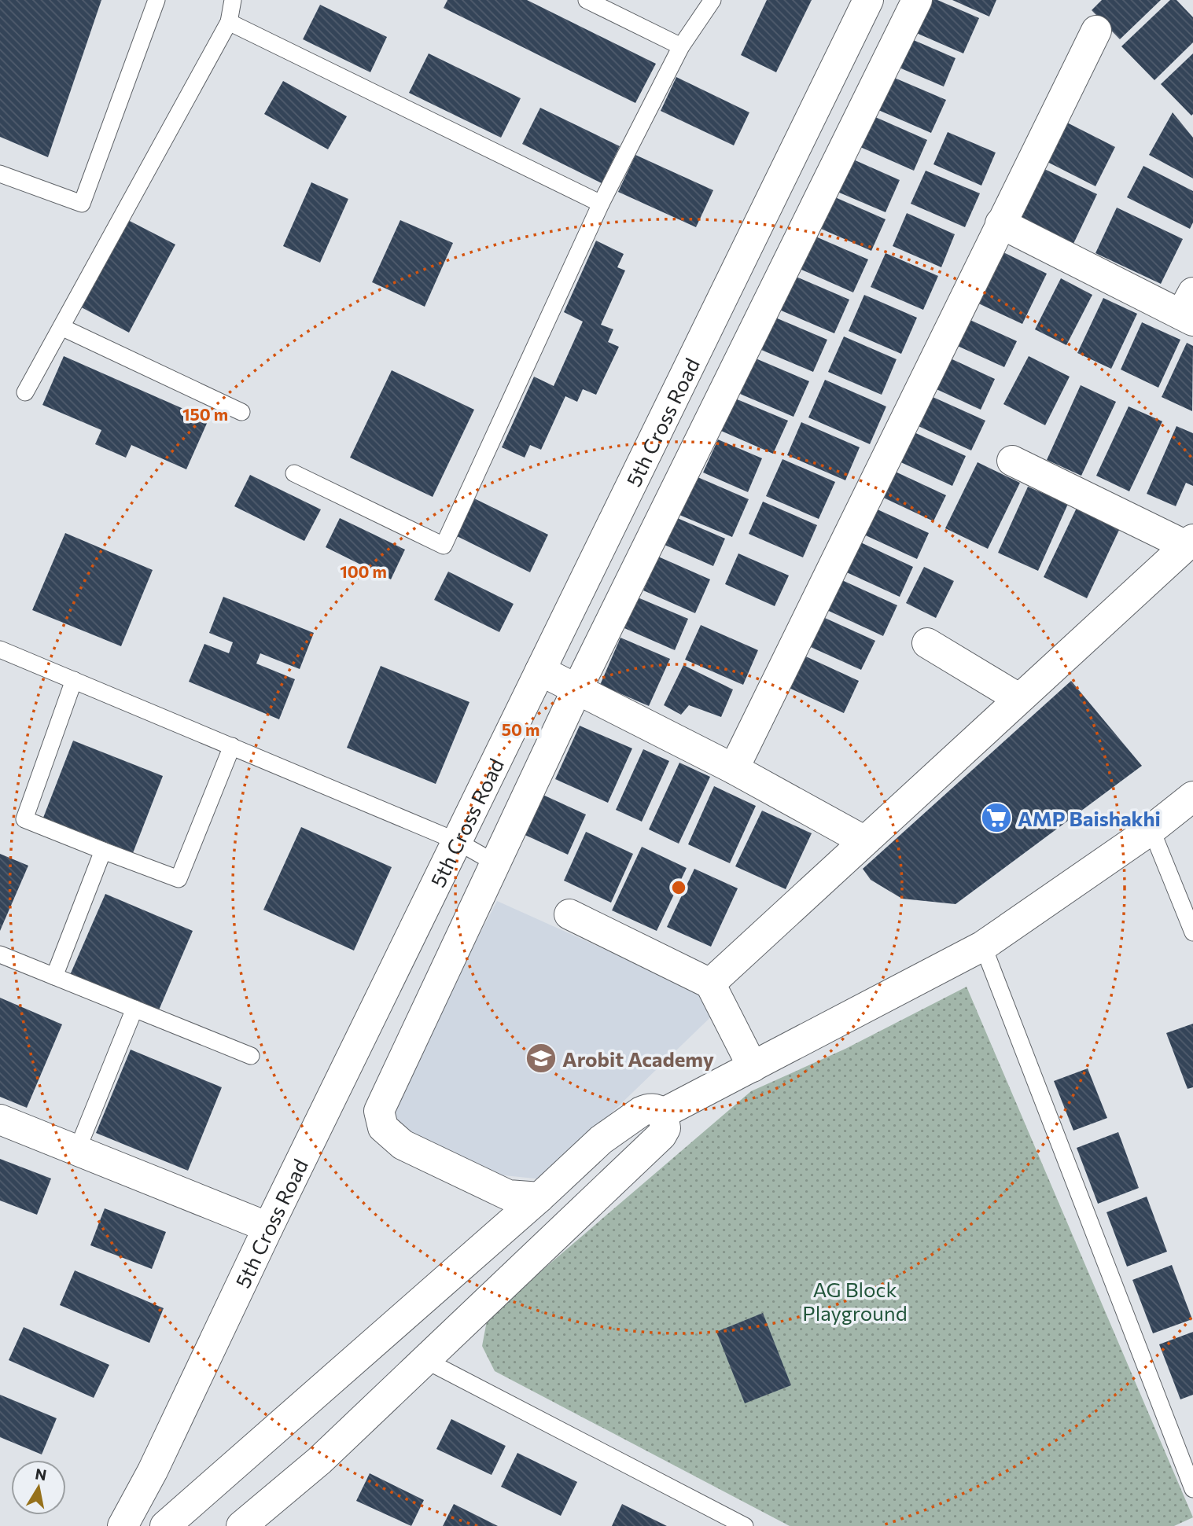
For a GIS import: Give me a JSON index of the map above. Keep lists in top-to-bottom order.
{
  "streets": {
    "street": ["5th Cross Road"]
  },
  "parks": ["AG Block Playground"],
  "places": {
    "supermarket": ["AMP Baishakhi"],
    "school or university": ["Arobit Academy"]
  },
  "north": "top",
  "rings": ["150 m", "100 m", "50 m"]
}
